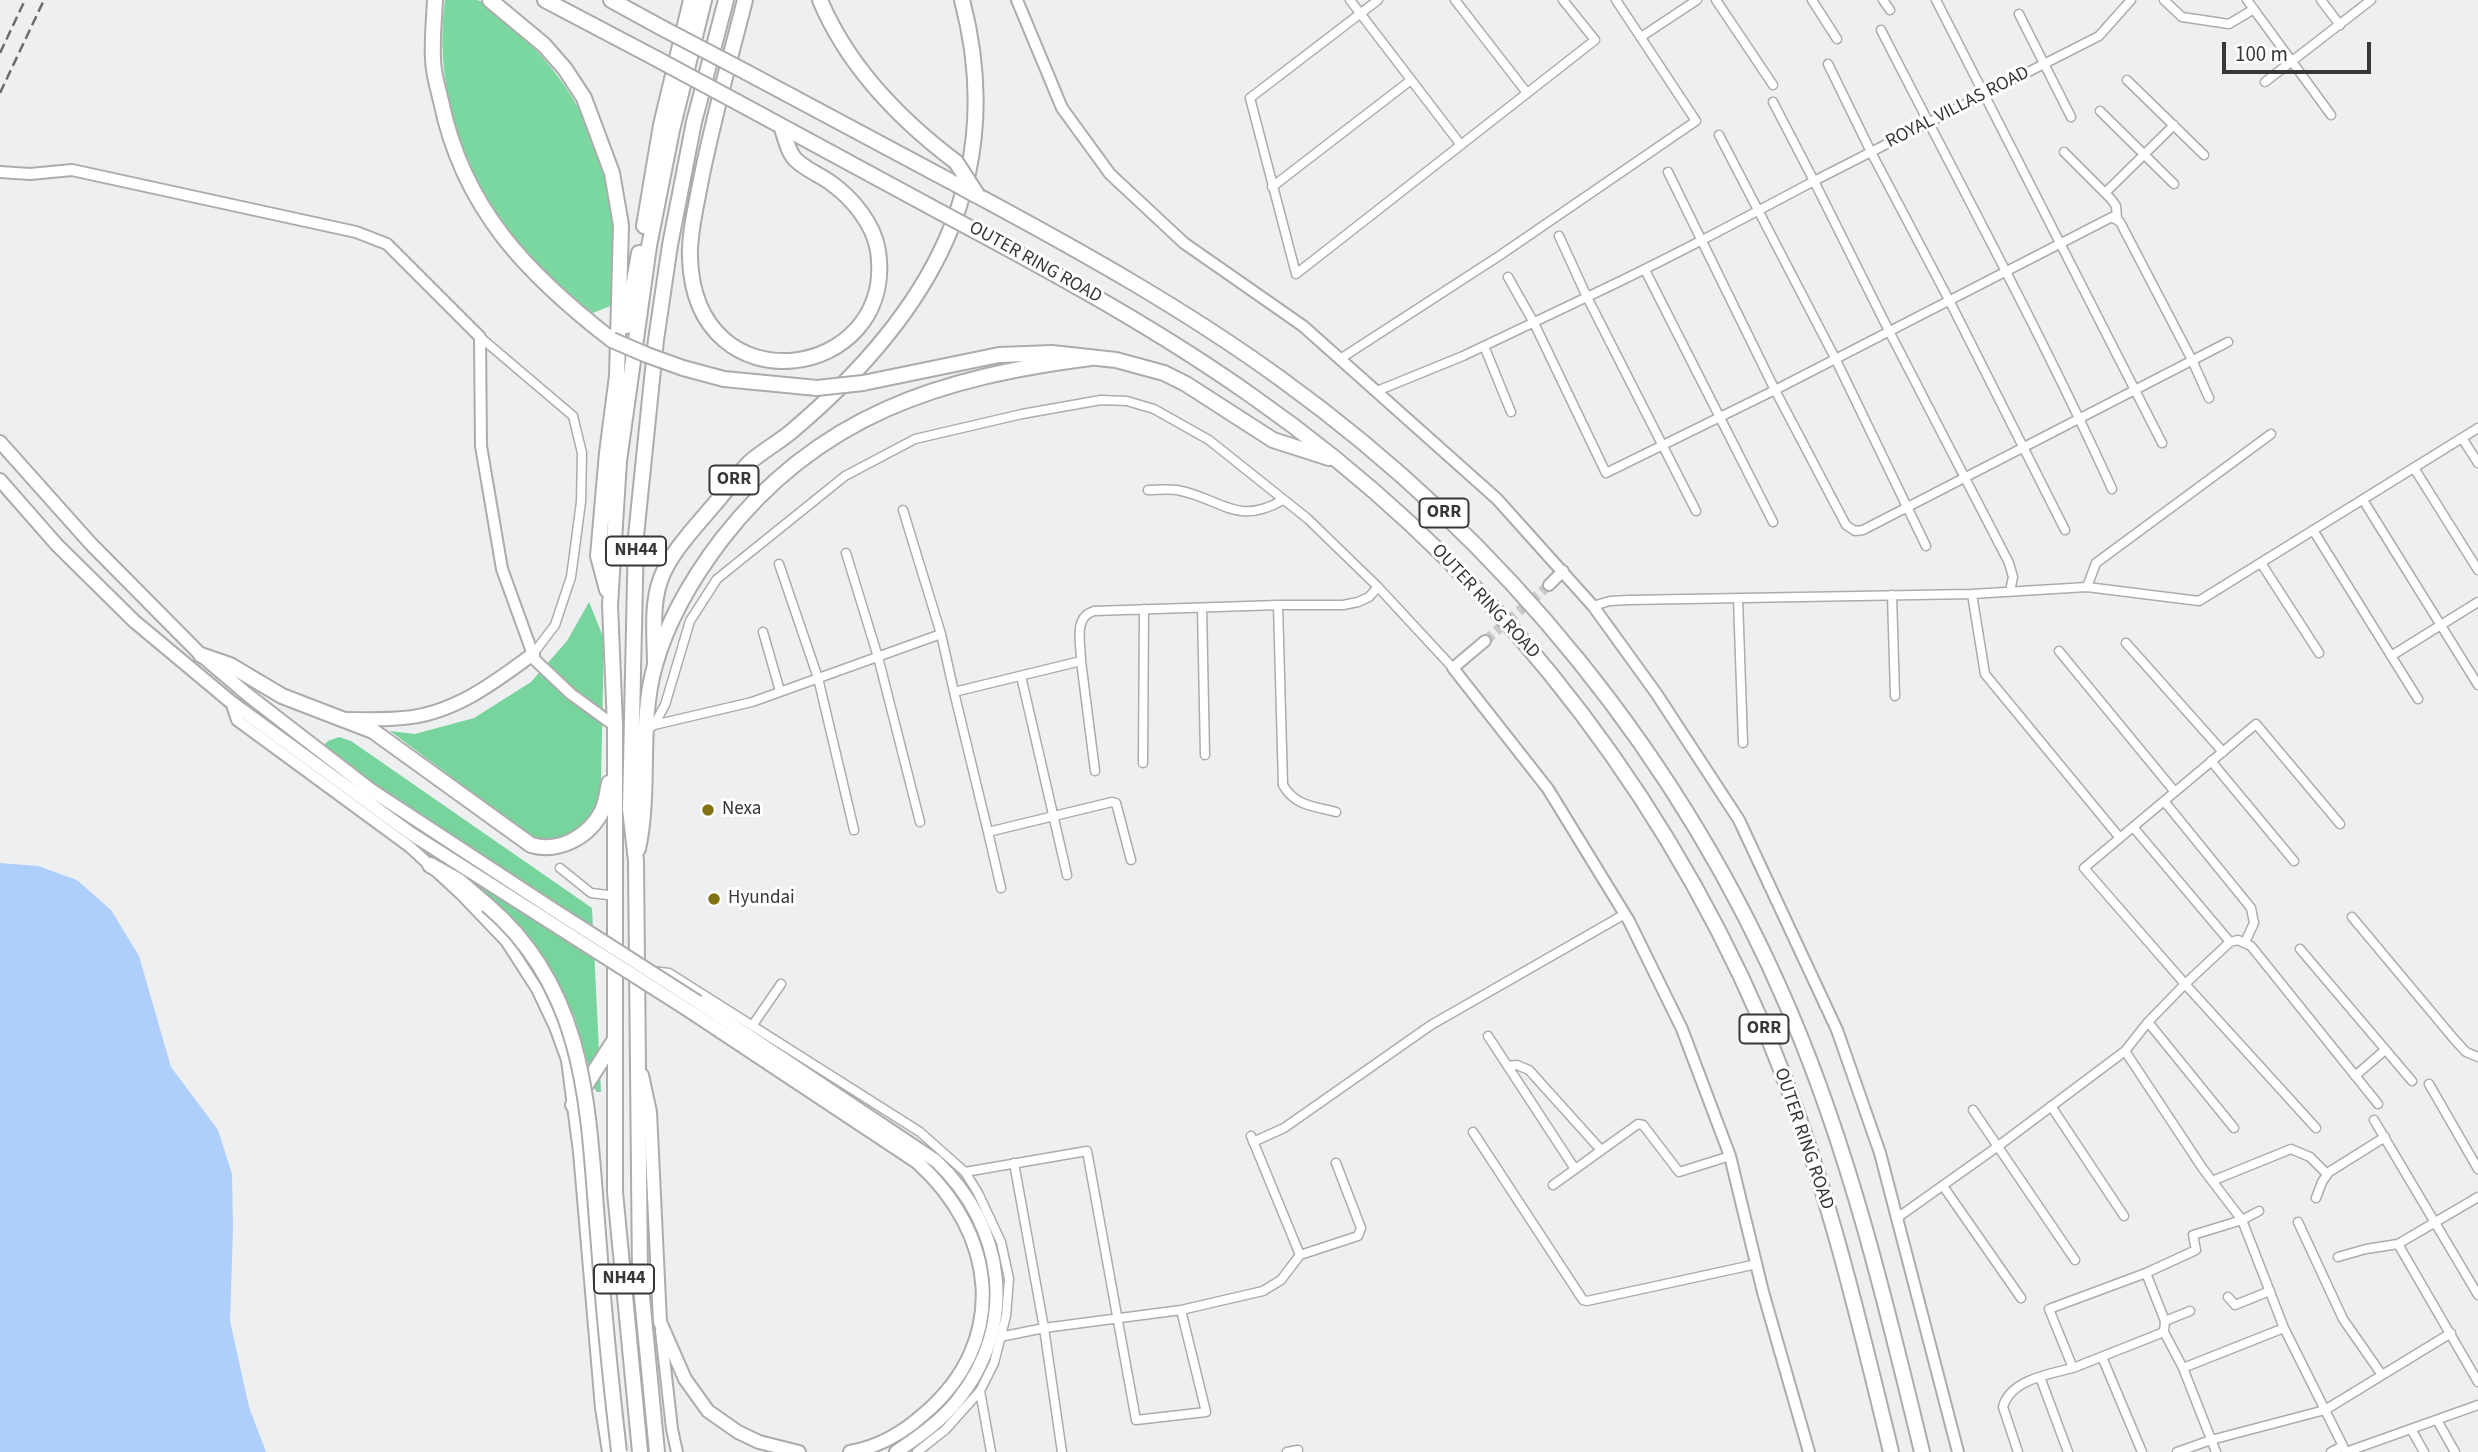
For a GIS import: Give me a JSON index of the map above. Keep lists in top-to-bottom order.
{
  "streets": {
    "highway": ["OUTER RING ROAD", "ORR", "NH44"],
    "street": ["ROYAL VILLAS ROAD"]
  },
  "crossings": [
    ["OUTER RING ROAD", "ORR"],
    ["ORR", "NH44"]
  ],
  "places": ["Nexa", "Hyundai"],
  "scale_bar": "100 m"
}
